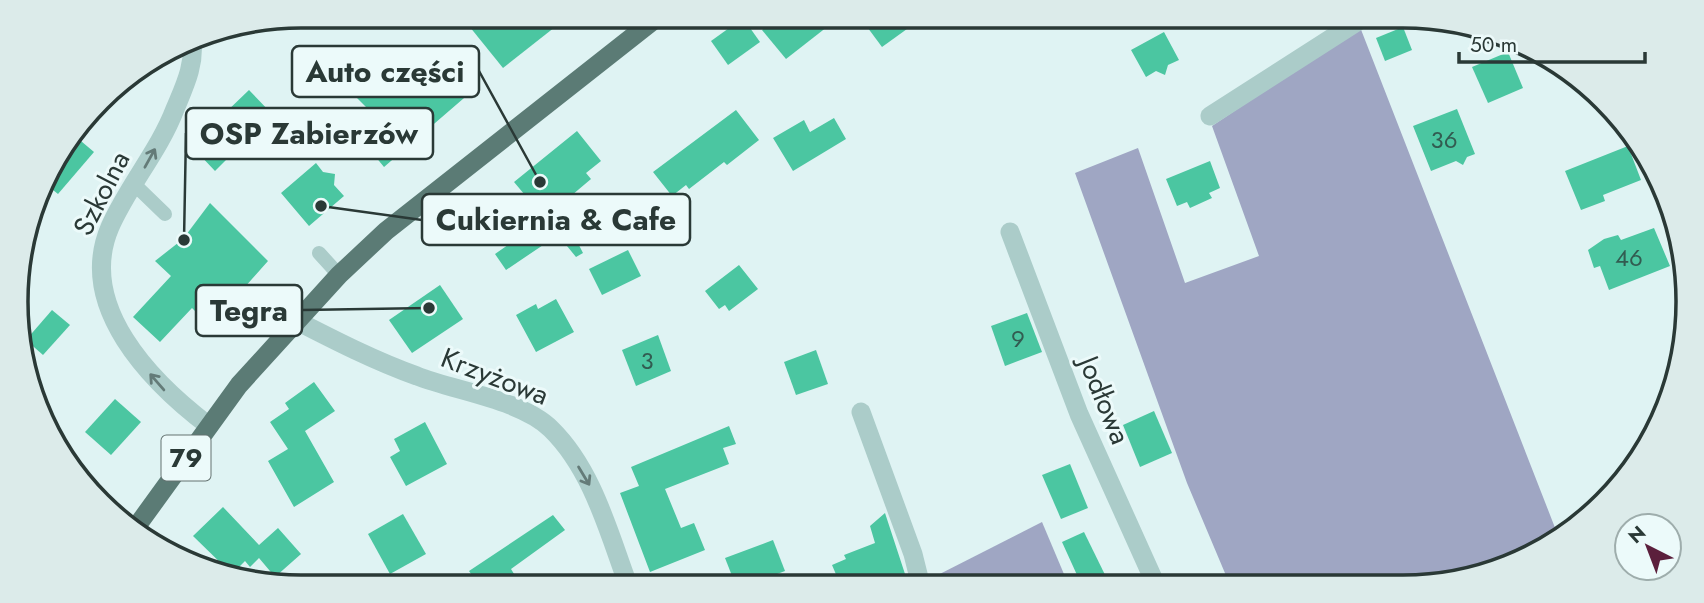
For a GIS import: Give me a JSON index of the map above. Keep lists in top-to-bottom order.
{
  "streets": {
    "main road": ["79"],
    "street": ["Szkolna", "Krzyżowa", "Jodłowa"]
  },
  "crossings": [
    ["Szkolna", "79"],
    ["Krzyżowa", "79"]
  ],
  "one_way": ["Szkolna", "Krzyżowa"],
  "places": [
    "Auto części",
    "Cukiernia & Cafe",
    "OSP Zabierzów",
    "Tegra"
  ],
  "house_numbers": [
    "36",
    "46",
    "9",
    "3"
  ],
  "scale_bar": "50 m",
  "north": "top left"
}
